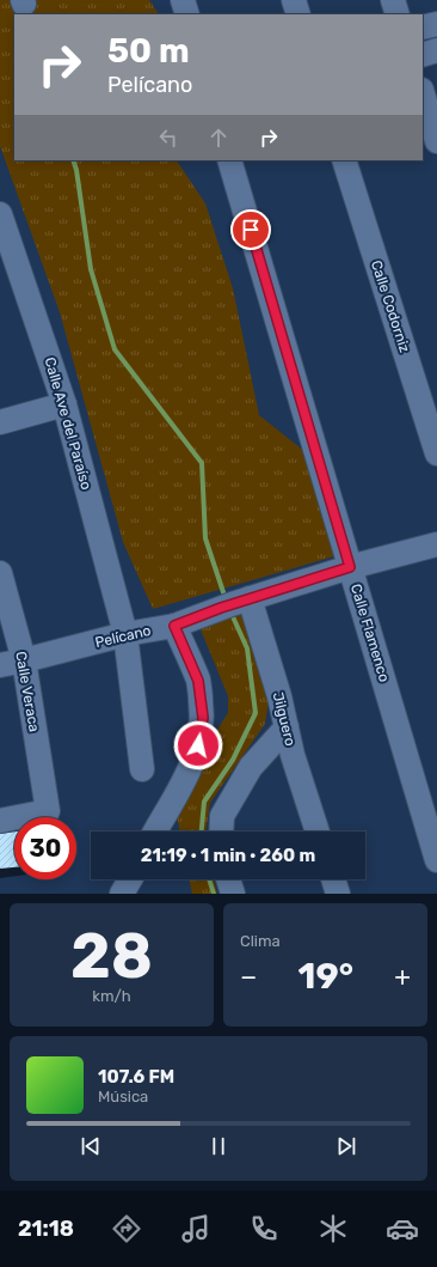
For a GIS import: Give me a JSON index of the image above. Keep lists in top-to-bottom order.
{
  "streets": {
    "street": [
      "Calle Codorniz",
      "Calle Ave del Paraíso",
      "Calle Flamenco",
      "Pelícano",
      "Calle Veraca",
      "Jilguero"
    ]
  },
  "crossings": [
    ["Calle Ave del Paraíso", "Pelícano"],
    ["Calle Flamenco", "Pelícano"],
    ["Pelícano", "Calle Veraca"],
    ["Pelícano", "Jilguero"]
  ],
  "page": {
    "turn": ["50 m", "Pelícano"],
    "limit": "30",
    "trip": "21:19 · 1 min · 260 m",
    "tile": [
      ["28", "km/h"],
      "Clima"
    ],
    "heat": ["−", "19°", "+"],
    "song": ["107.6 FM", "Música"],
    "tabs": "21:18"
  }
}
